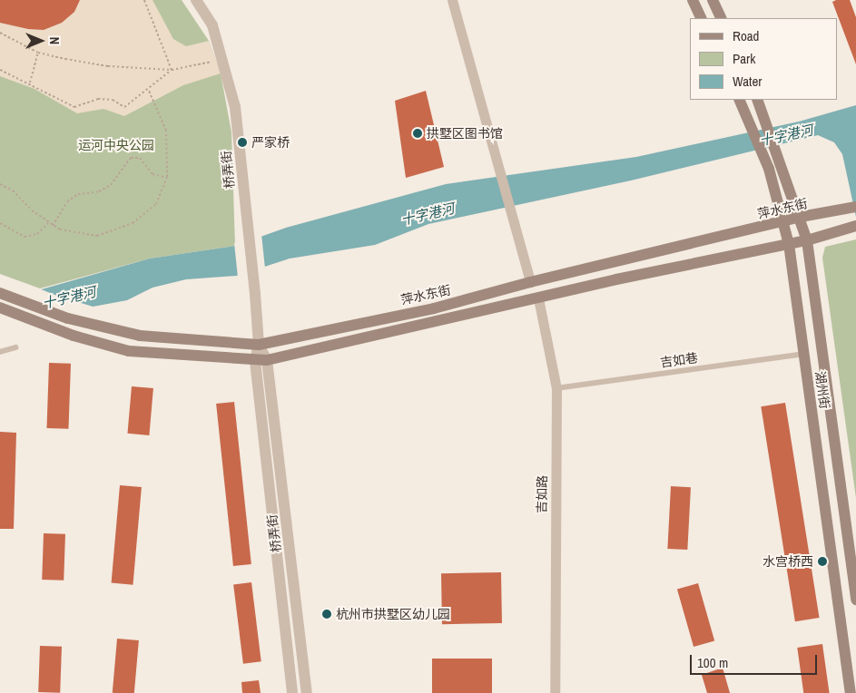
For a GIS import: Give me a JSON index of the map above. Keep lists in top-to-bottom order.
{
  "streets": {
    "main road": ["萍水东街", "湖州街"],
    "street": ["桥弄街", "吉如路"],
    "lane": ["吉如巷"]
  },
  "crossings": [
    ["桥弄街", "萍水东街"],
    ["萍水东街", "湖州街"],
    ["吉如巷", "湖州街"],
    ["吉如巷", "吉如路"]
  ],
  "water": ["十字港河"],
  "parks": ["运河中央公园"],
  "places": [
    "拱墅区图书馆",
    "严家桥",
    "水宫桥西",
    "杭州市拱墅区幼儿园"
  ],
  "legend": ["Road", "Park", "Water"],
  "scale_bar": "100 m",
  "north": "right"
}
